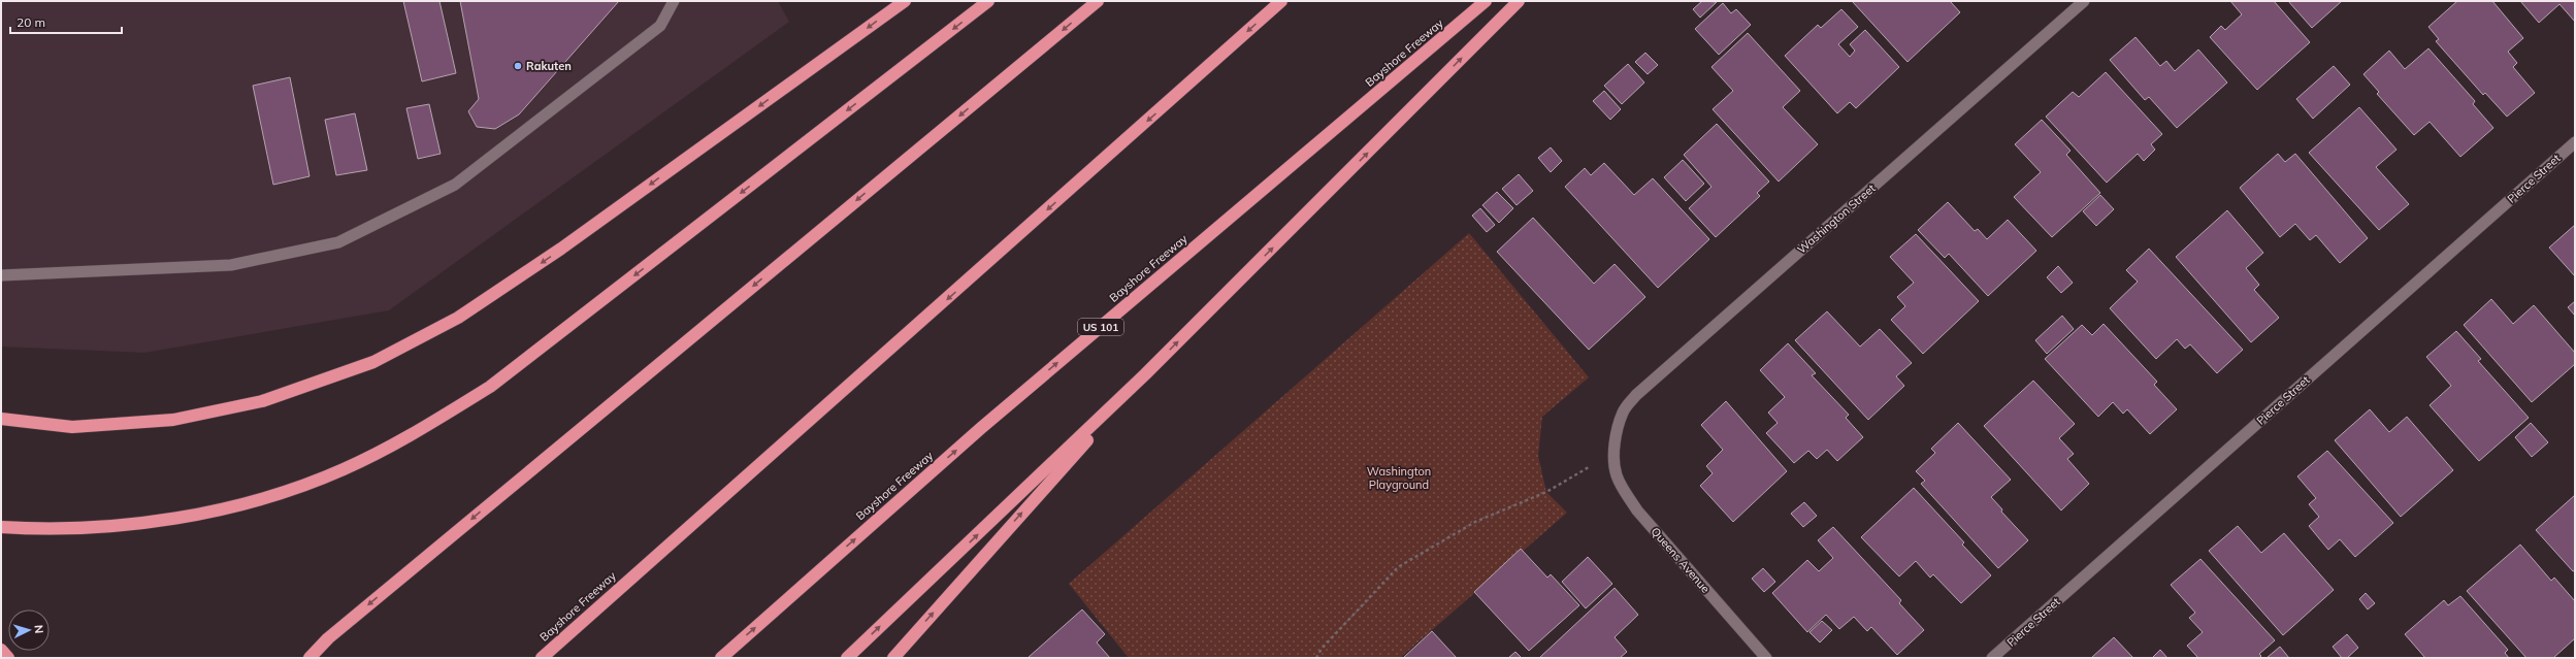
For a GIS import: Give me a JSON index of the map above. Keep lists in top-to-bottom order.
{
  "streets": {
    "highway": ["Bayshore Freeway", "US 101"],
    "street": ["Pierce Street", "Washington Street", "Queens Avenue"]
  },
  "crossings": [
    ["Washington Street", "Queens Avenue"]
  ],
  "parks": ["Washington Playground"],
  "places": ["Rakuten"],
  "scale_bar": "20 m",
  "north": "right"
}
